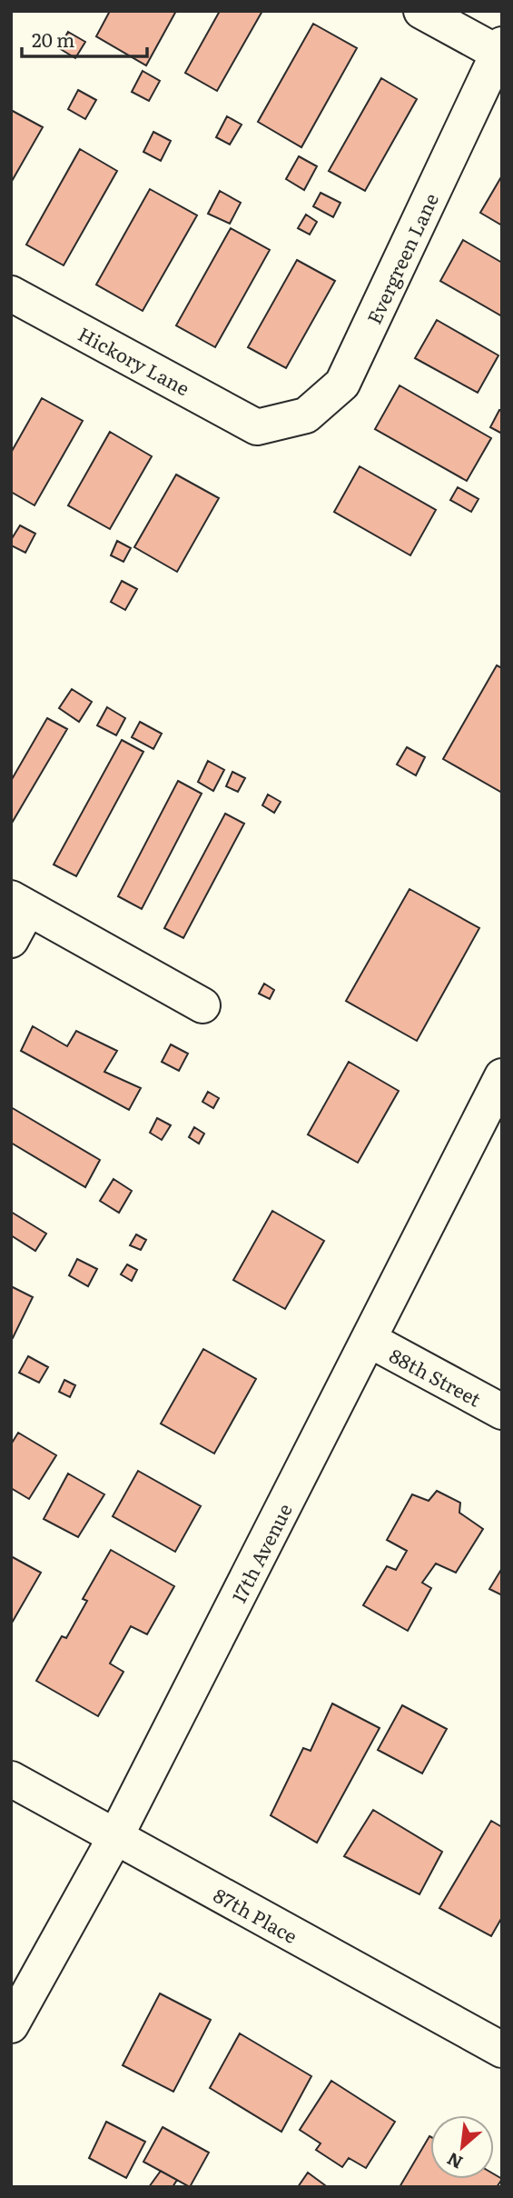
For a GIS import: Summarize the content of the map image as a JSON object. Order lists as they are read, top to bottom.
{
  "streets": {
    "street": [
      "Evergreen Lane",
      "Hickory Lane",
      "88th Street",
      "17th Avenue",
      "87th Place"
    ]
  },
  "crossings": [
    ["Evergreen Lane", "Hickory Lane"],
    ["88th Street", "17th Avenue"],
    ["17th Avenue", "87th Place"]
  ],
  "scale_bar": "20 m",
  "north": "bottom left"
}
